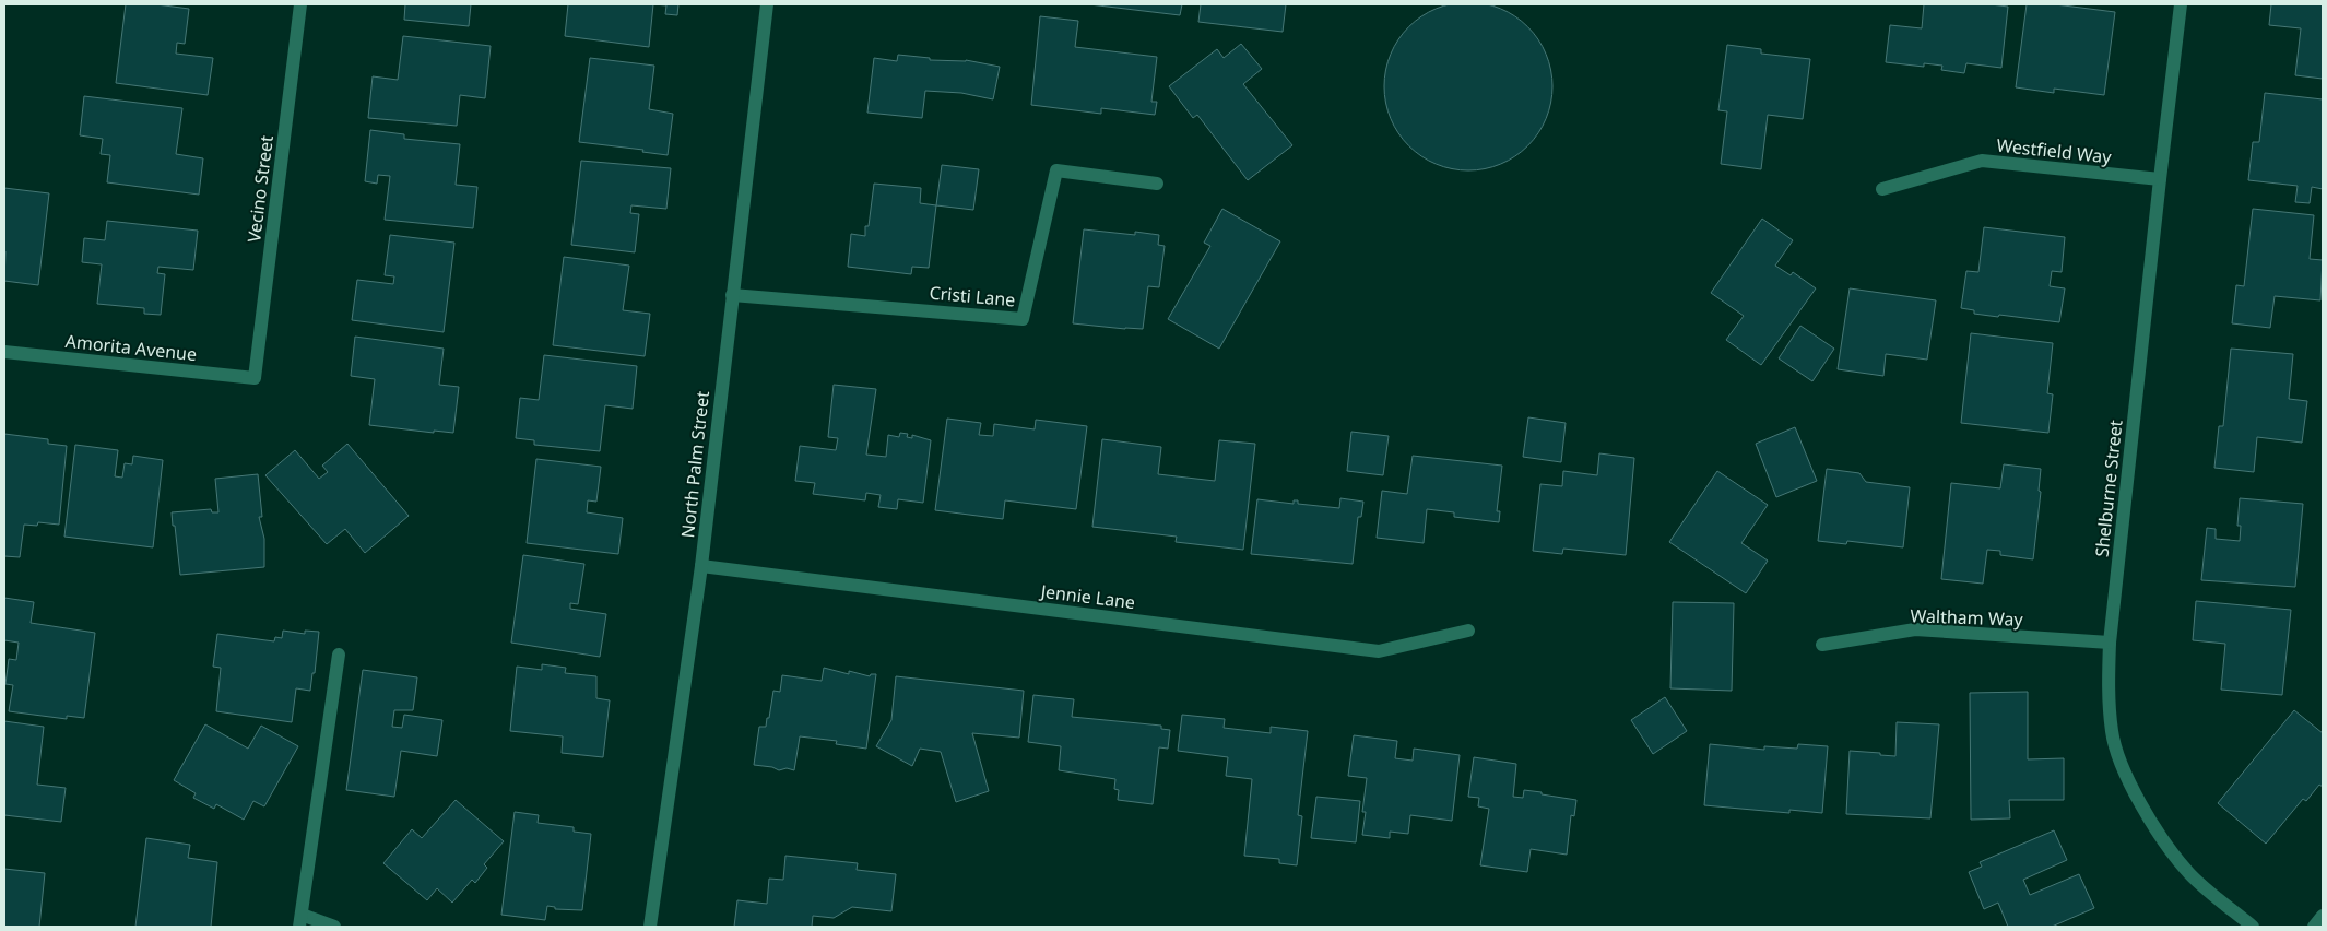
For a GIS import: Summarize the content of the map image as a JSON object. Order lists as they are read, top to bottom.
{
  "streets": {
    "street": [
      "Westfield Way",
      "Vecino Street",
      "Cristi Lane",
      "Amorita Avenue",
      "North Palm Street",
      "Shelburne Street",
      "Jennie Lane",
      "Waltham Way"
    ]
  },
  "crossings": [
    ["Westfield Way", "Shelburne Street"],
    ["Vecino Street", "Amorita Avenue"],
    ["Cristi Lane", "North Palm Street"],
    ["North Palm Street", "Jennie Lane"],
    ["Shelburne Street", "Waltham Way"]
  ]
}
